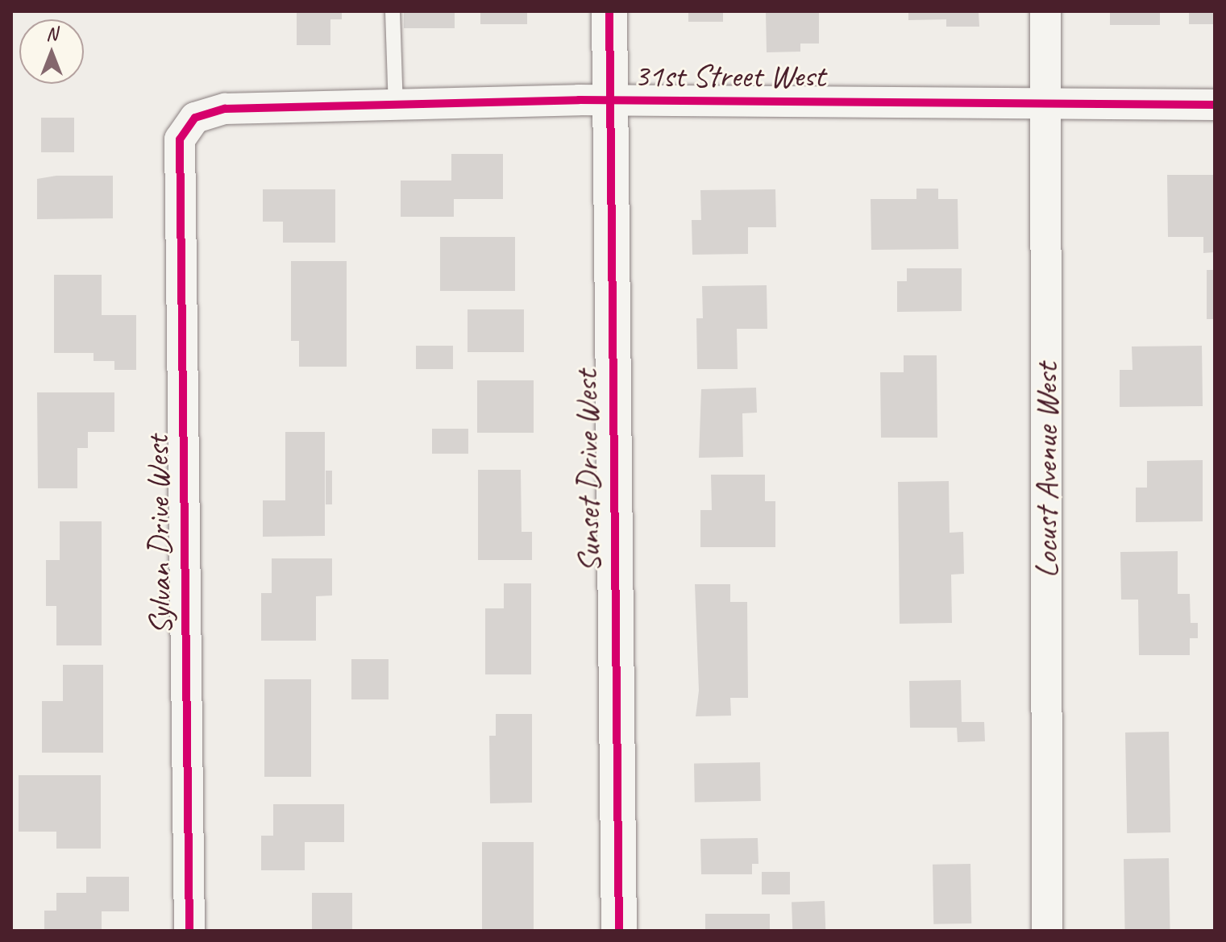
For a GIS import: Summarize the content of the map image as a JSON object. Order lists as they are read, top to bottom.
{
  "streets": {
    "street": [
      "31st Street West",
      "Locust Avenue West",
      "Sunset Drive West",
      "Sylvan Drive West"
    ]
  },
  "crossings": [
    ["31st Street West", "Locust Avenue West"],
    ["31st Street West", "Sunset Drive West"],
    ["31st Street West", "Sylvan Drive West"]
  ],
  "north": "top"
}
